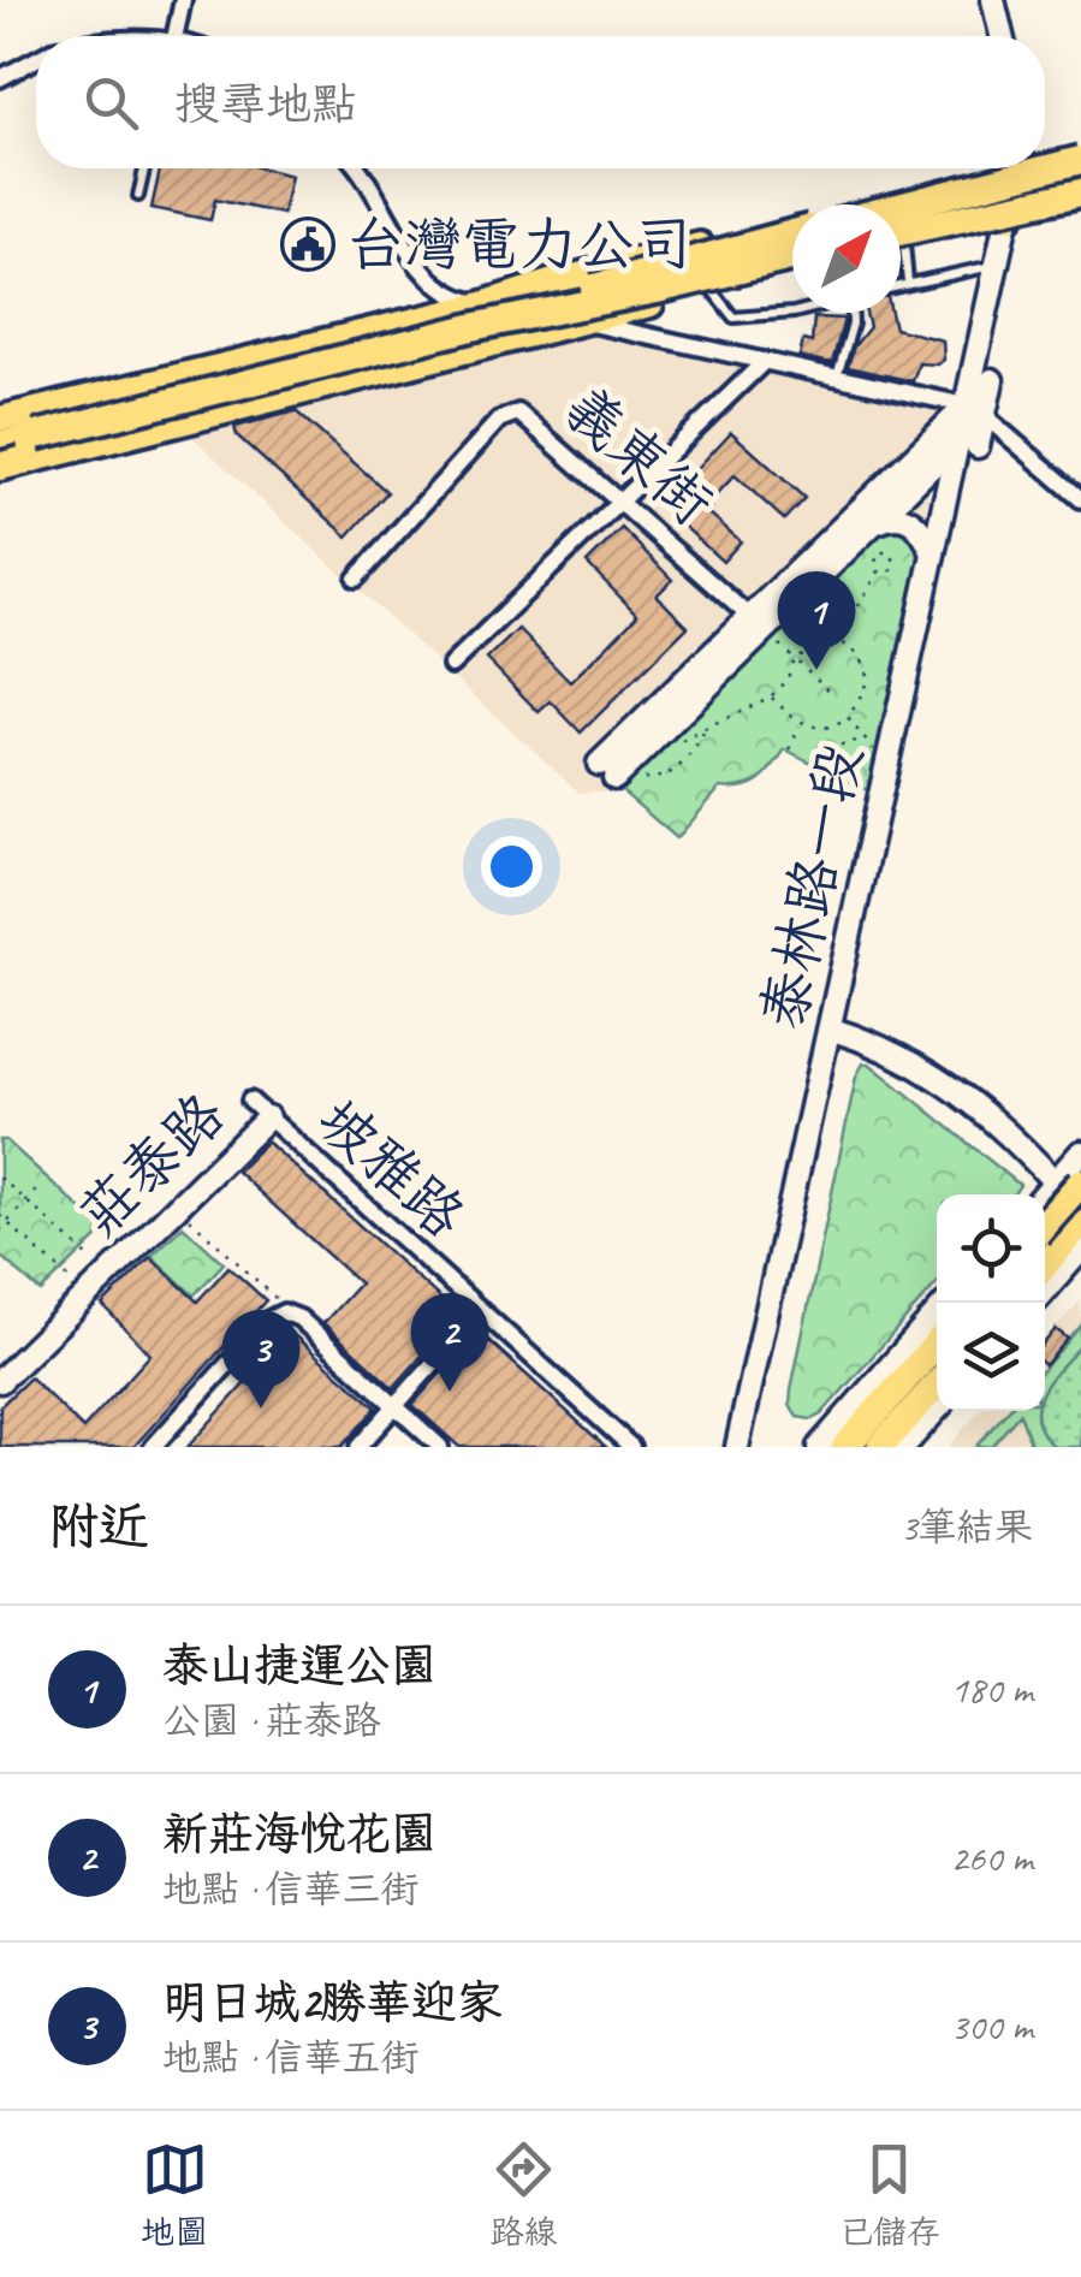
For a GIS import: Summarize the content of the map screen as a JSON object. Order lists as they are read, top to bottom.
{
  "streets": {
    "street": [
      "義東街",
      "泰林路一段",
      "莊泰路",
      "坡雅路"
    ]
  },
  "crossings": [
    ["莊泰路", "坡雅路"]
  ],
  "places": {
    "public building": ["台灣電力公司"]
  },
  "north": "top right",
  "page": {
    "search": "搜尋地點",
    "pins": ["1", "2", "3"],
    "heading": ["附近", "3筆結果"],
    "list": [
      {
        "mark": "1",
        "name": "泰山捷運公園",
        "note": "公園 · 莊泰路",
        "value": "180 m"
      },
      {
        "mark": "2",
        "name": "新莊海悅花園",
        "note": "地點 · 信華三街",
        "value": "260 m"
      },
      {
        "mark": "3",
        "name": "明日城2勝華迎家",
        "note": "地點 · 信華五街",
        "value": "300 m"
      }
    ],
    "nav": ["地圖", "路線", "已儲存"]
  }
}
